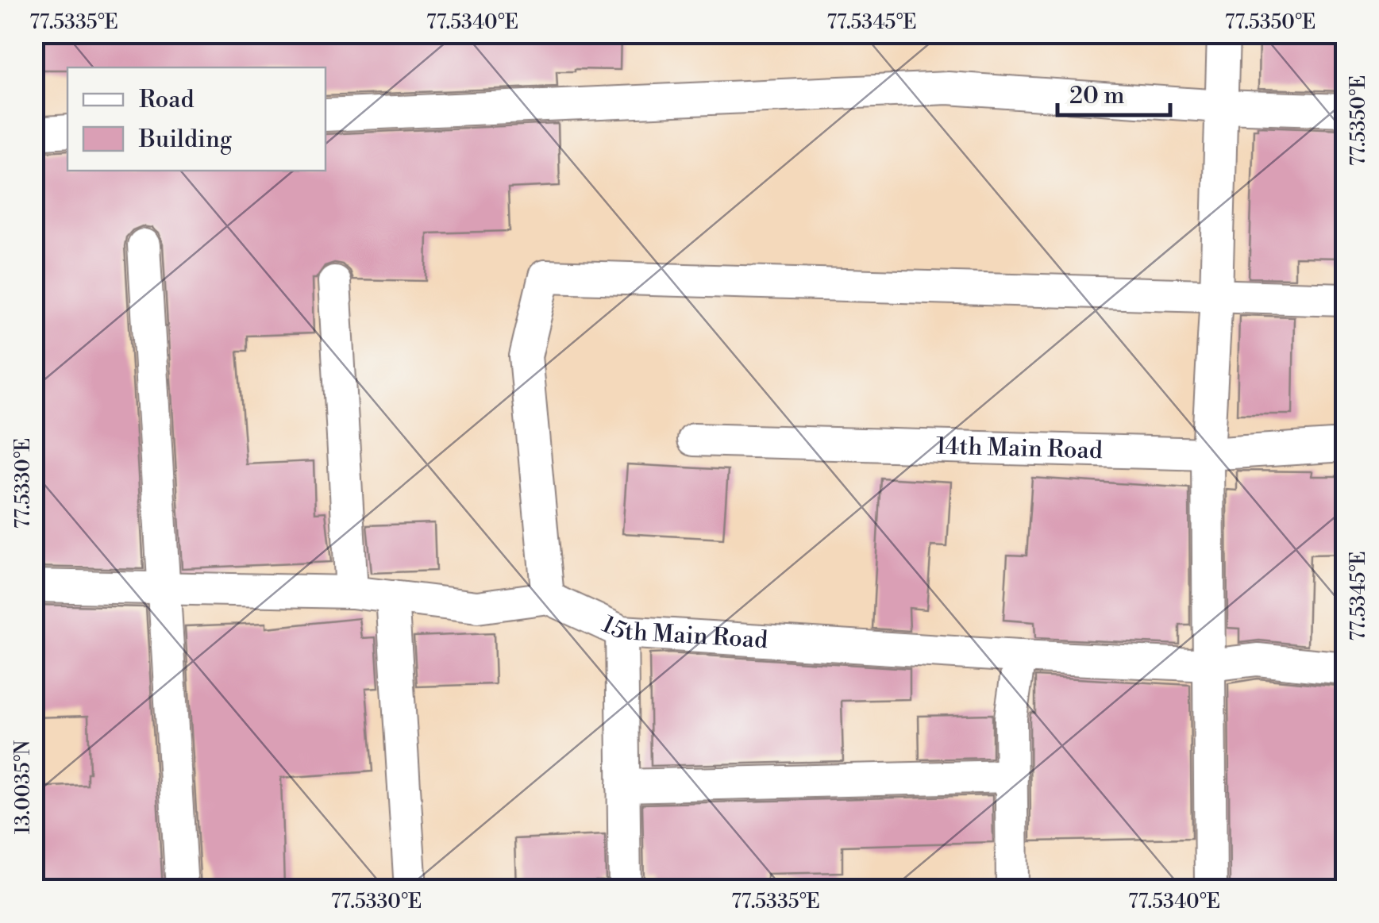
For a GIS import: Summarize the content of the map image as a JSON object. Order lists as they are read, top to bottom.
{
  "streets": {
    "street": ["14th Main Road", "15th Main Road"]
  },
  "legend": ["Road", "Building"],
  "scale_bar": "20 m",
  "coordinates": [
    "77.5335°E",
    "77.5340°E",
    "77.5345°E",
    "77.5350°E",
    "77.5330°E",
    "13.0035°N"
  ]
}
